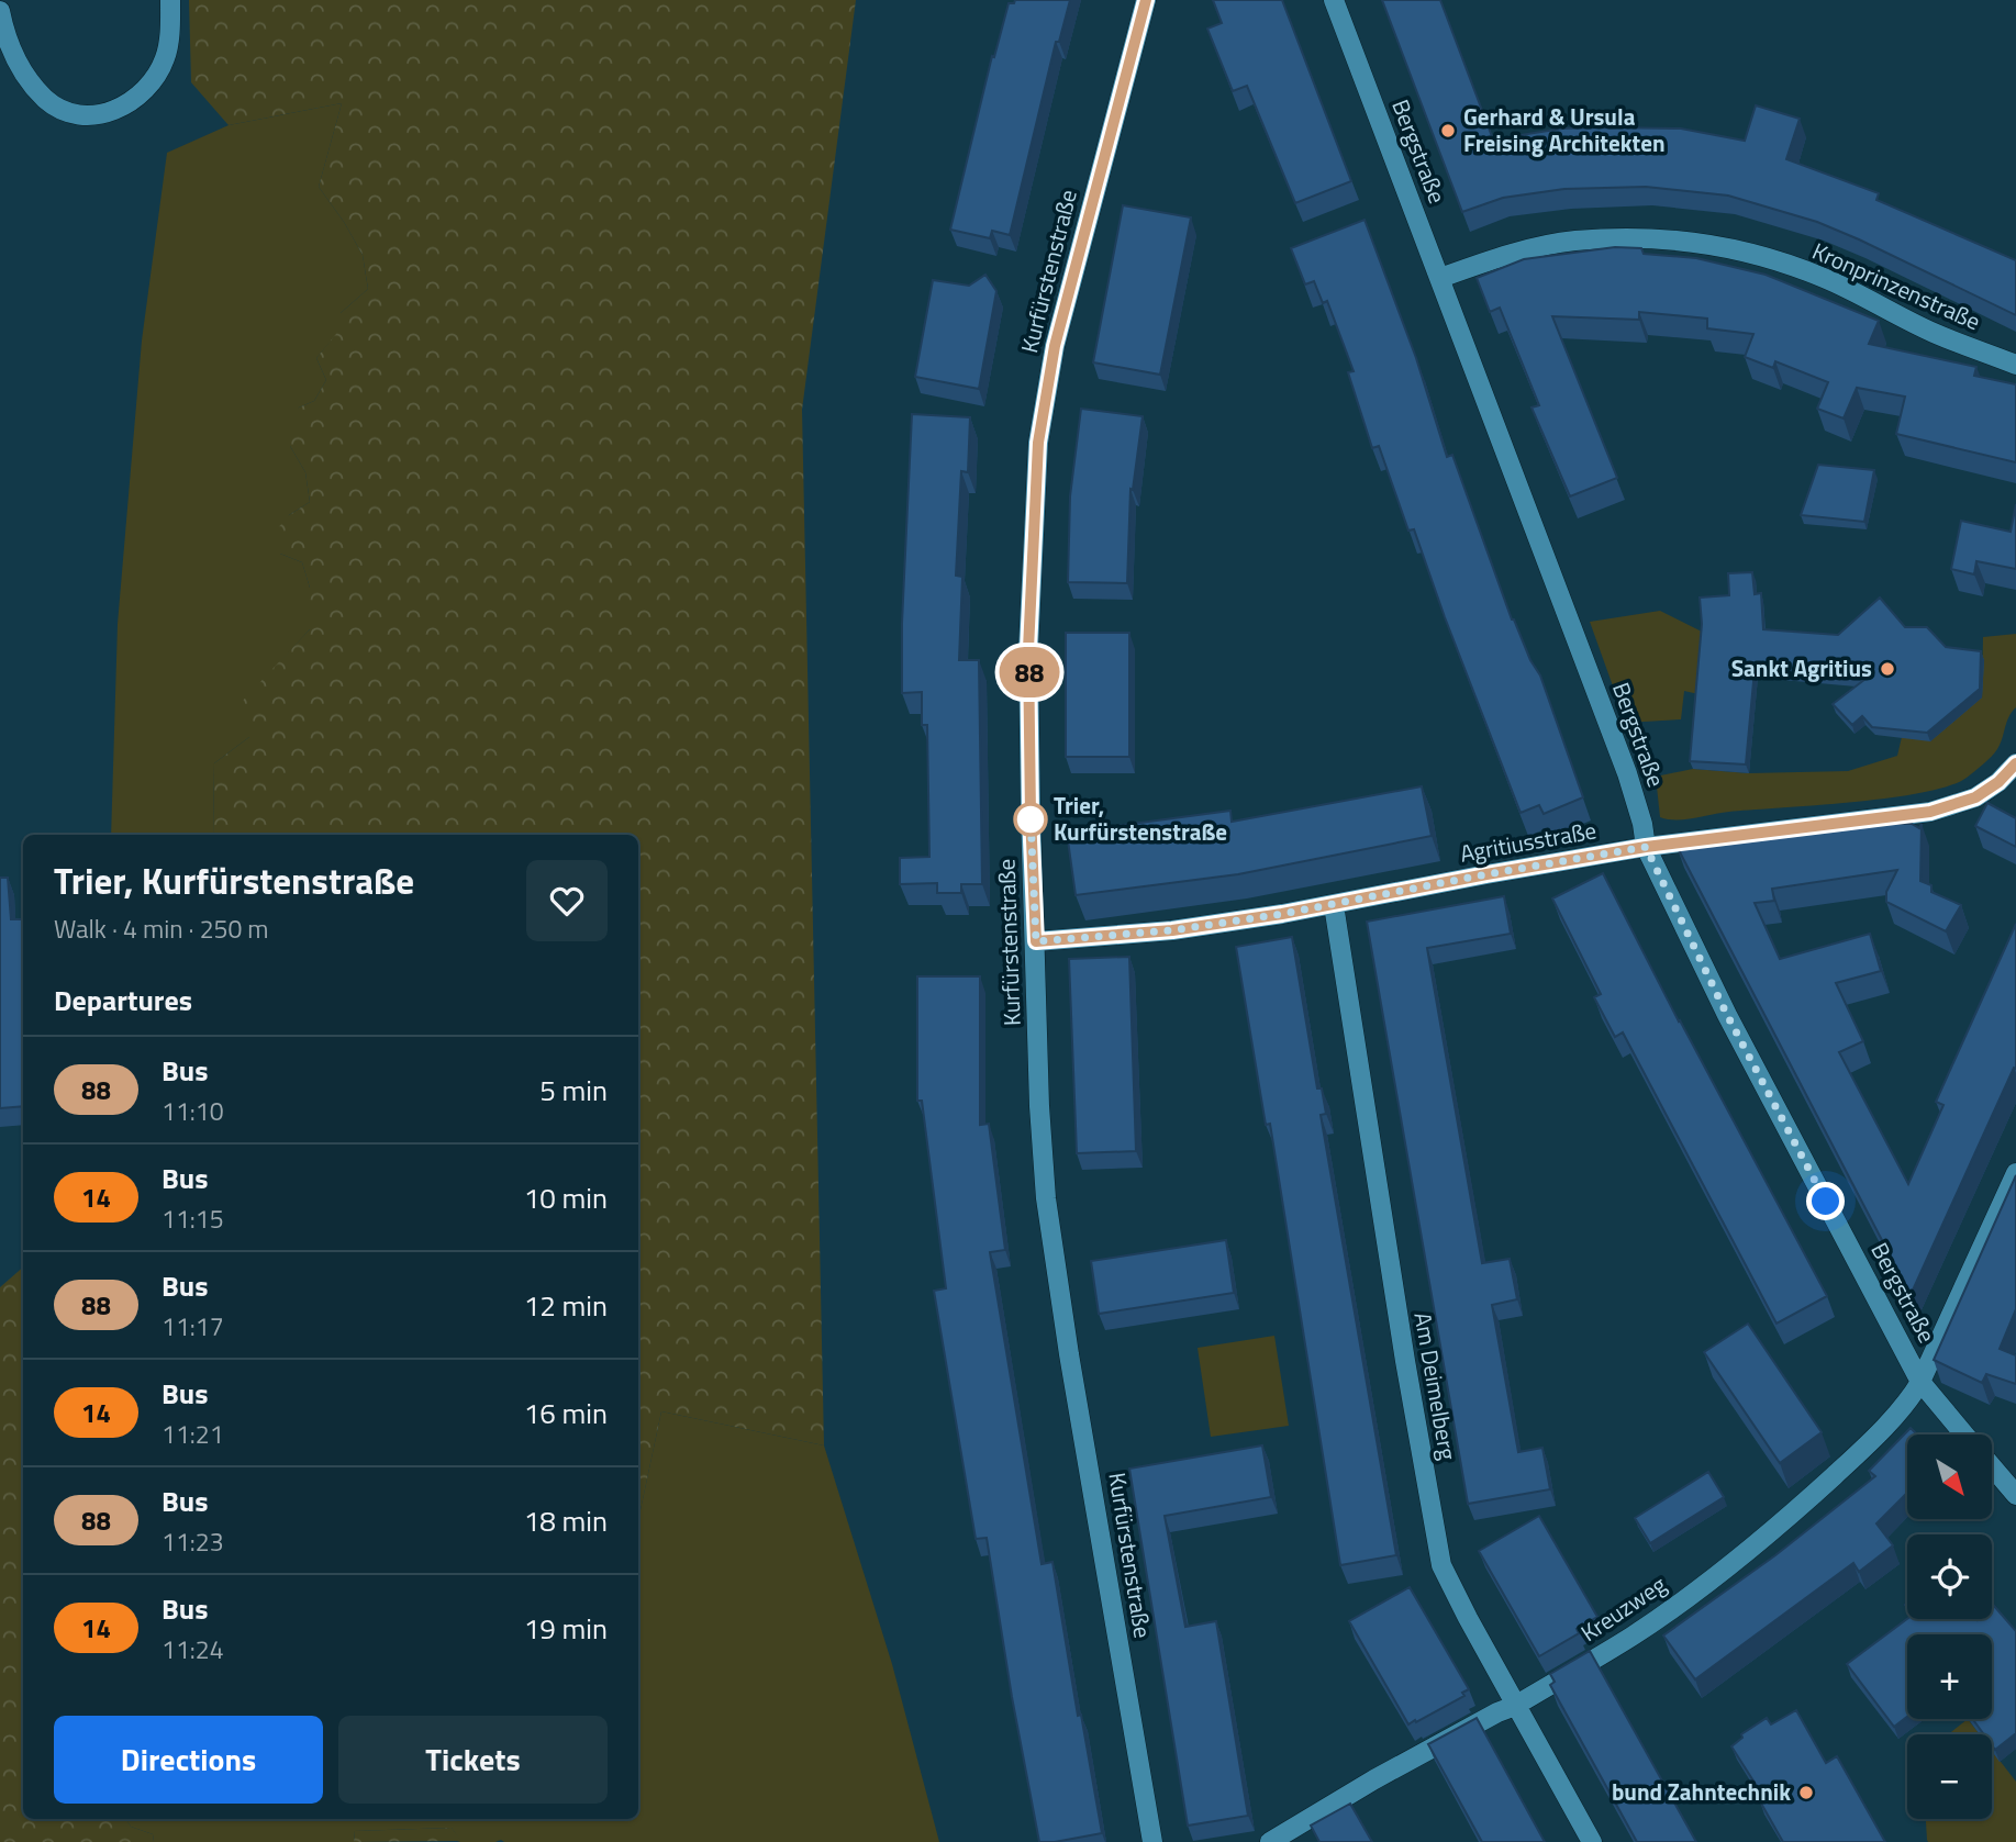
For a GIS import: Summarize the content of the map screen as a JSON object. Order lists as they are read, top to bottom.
{
  "streets": {
    "street": [
      "Bergstraße",
      "Kurfürstenstraße",
      "Kronprinzenstraße",
      "Agritiusstraße",
      "Am Deimelberg",
      "Kreuzweg"
    ]
  },
  "crossings": [
    ["Bergstraße", "Kronprinzenstraße"],
    ["Bergstraße", "Agritiusstraße"],
    ["Bergstraße", "Kreuzweg"],
    ["Kurfürstenstraße", "Agritiusstraße"],
    ["Agritiusstraße", "Am Deimelberg"],
    ["Am Deimelberg", "Kreuzweg"]
  ],
  "places": [
    "Gerhard & Ursula Freising Architekten",
    "Sankt Agritius",
    "Trier, Kurfürstenstraße",
    "bund Zahntechnik"
  ],
  "lines": ["bus line 88"],
  "north": "bottom right",
  "page": {
    "on_map": "88",
    "heading": [
      ["Trier, Kurfürstenstraße", "Walk · 4 min · 250 m"],
      "Departures"
    ],
    "list": [
      {
        "mark": "88",
        "name": "Bus",
        "note": "11:10",
        "value": "5 min"
      },
      {
        "mark": "14",
        "name": "Bus",
        "note": "11:15",
        "value": "10 min"
      },
      {
        "mark": "88",
        "name": "Bus",
        "note": "11:17",
        "value": "12 min"
      },
      {
        "mark": "14",
        "name": "Bus",
        "note": "11:21",
        "value": "16 min"
      },
      {
        "mark": "88",
        "name": "Bus",
        "note": "11:23",
        "value": "18 min"
      },
      {
        "mark": "14",
        "name": "Bus",
        "note": "11:24",
        "value": "19 min"
      }
    ],
    "map_buttons": ["+", "−"],
    "buttons": ["Directions", "Tickets"]
  }
}
